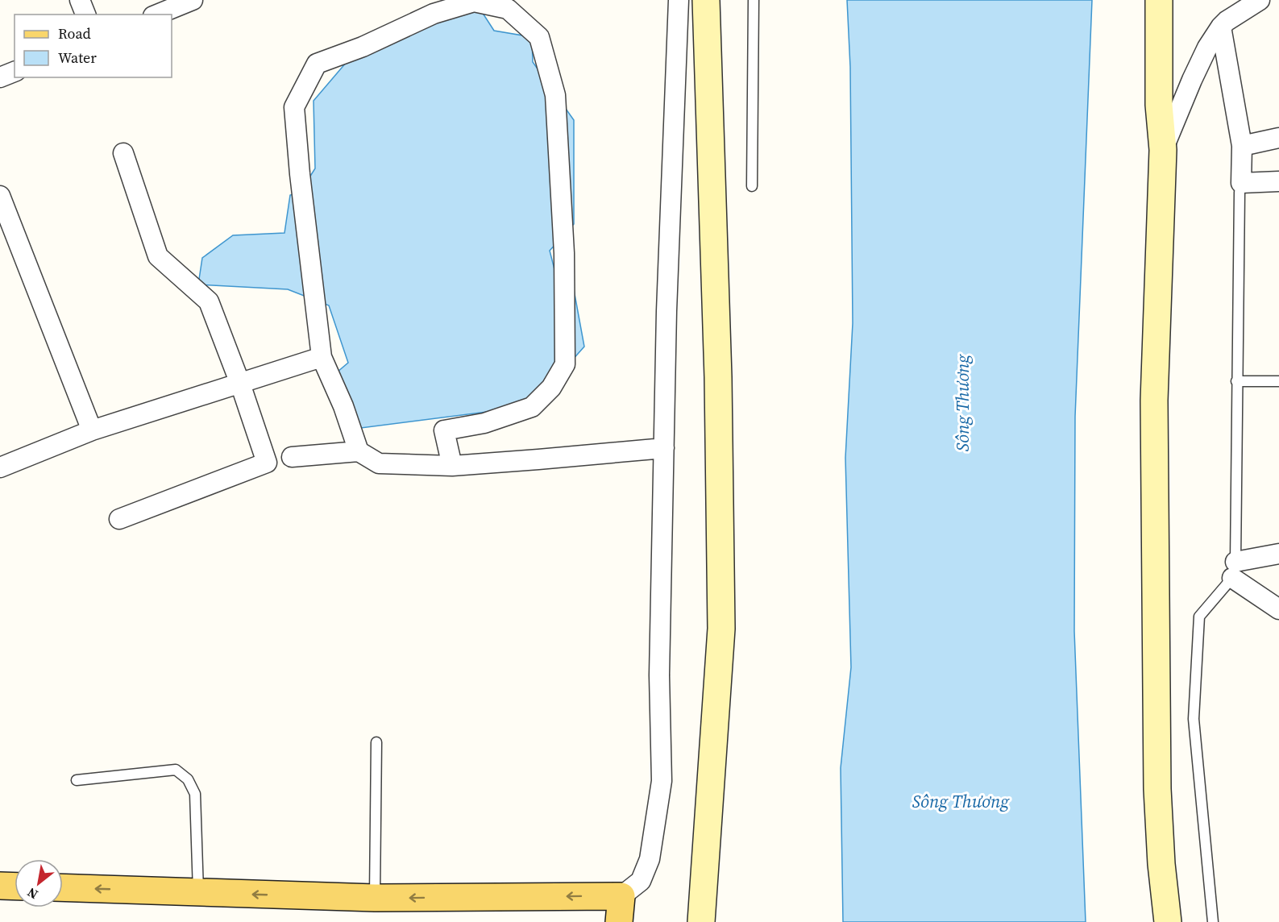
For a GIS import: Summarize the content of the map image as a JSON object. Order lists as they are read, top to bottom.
{
  "water": ["Sông Thương"],
  "legend": ["Road", "Water"],
  "north": "bottom left"
}
